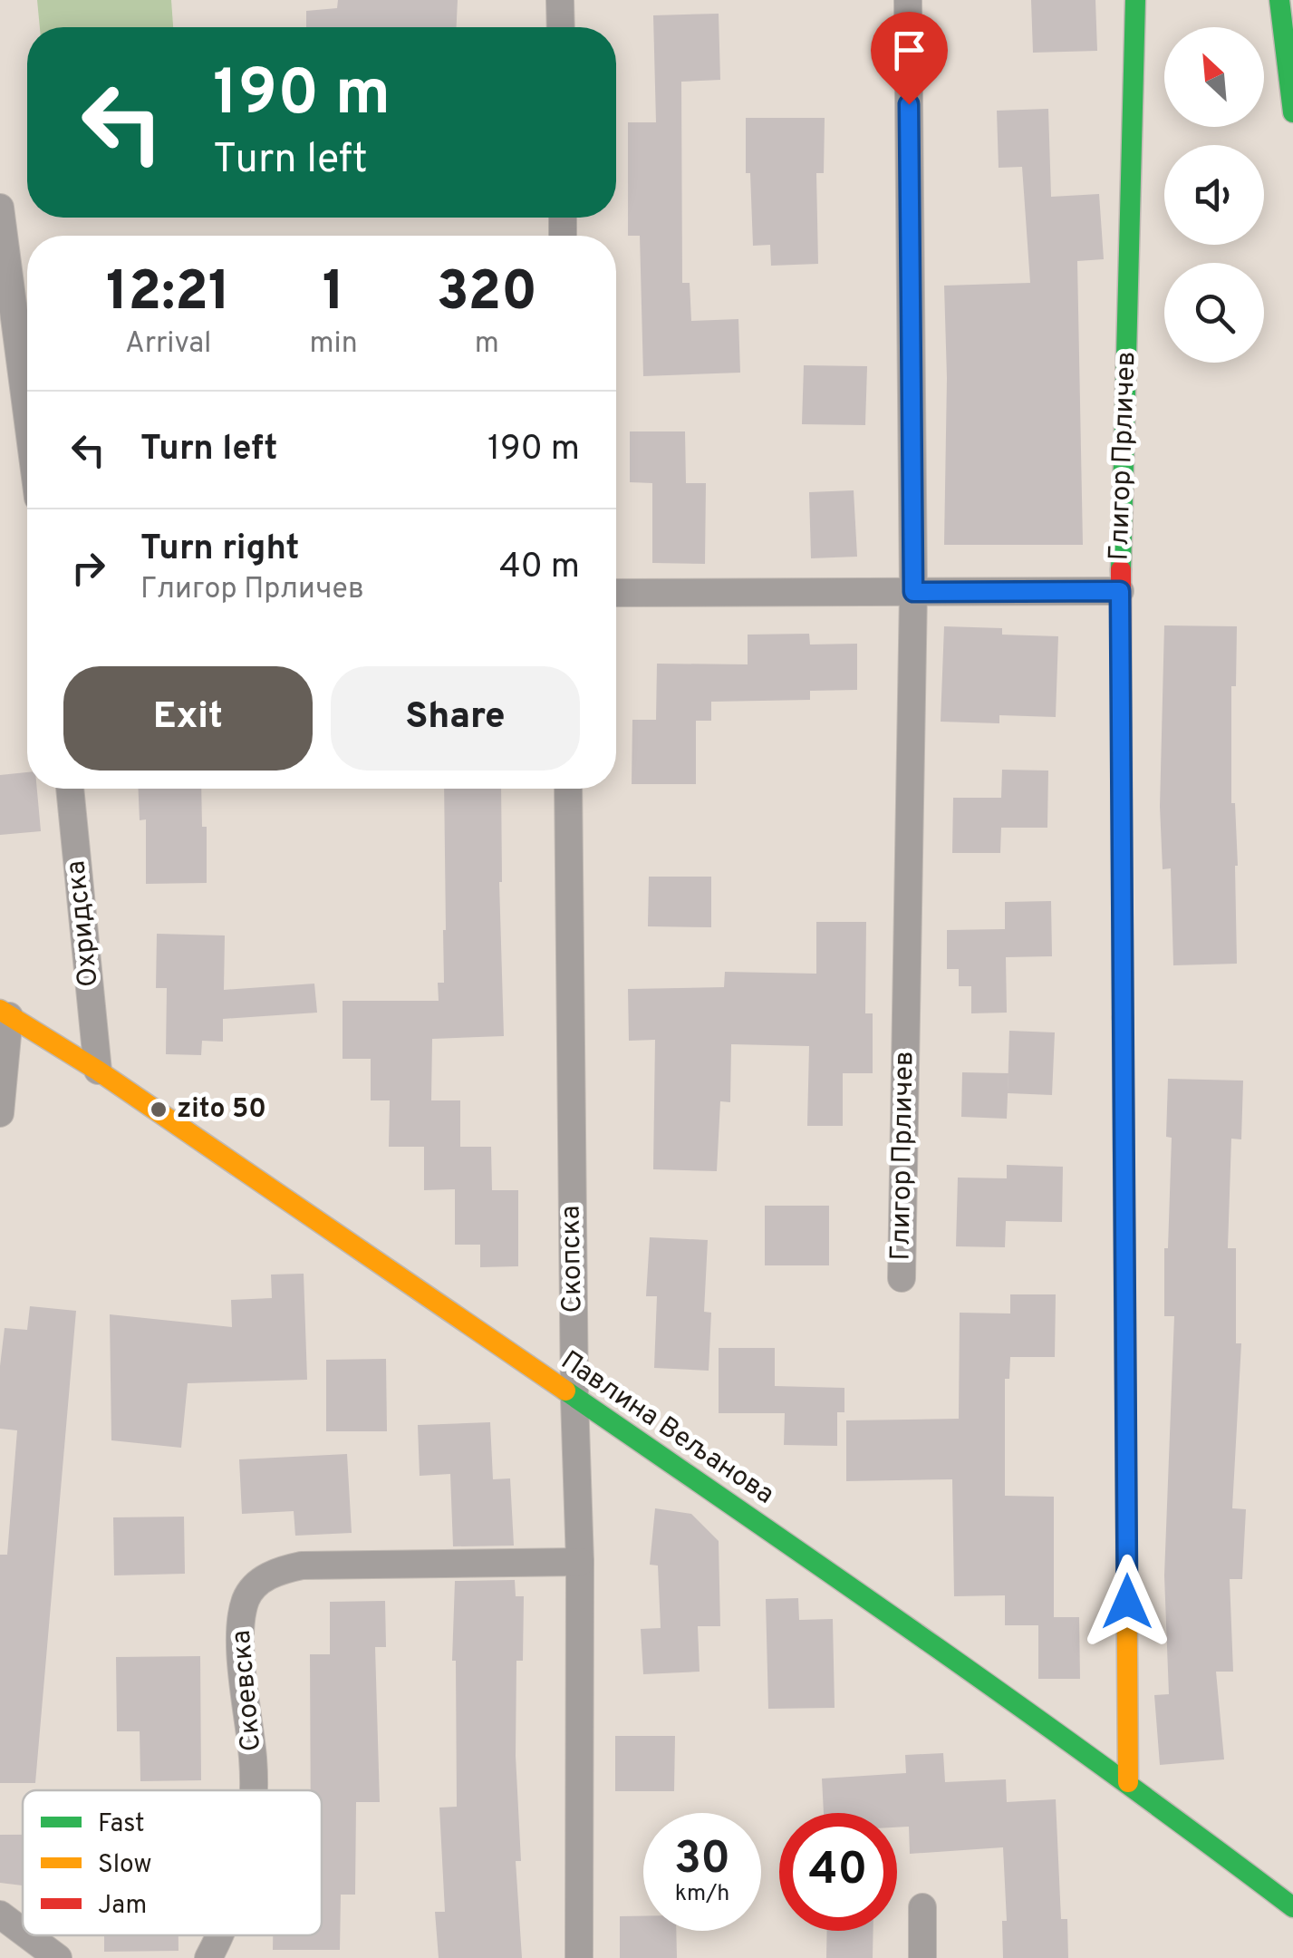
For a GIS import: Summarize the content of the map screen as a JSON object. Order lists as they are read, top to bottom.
{
  "streets": {
    "street": [
      "Глигор Прличев",
      "Охридска",
      "Скопска",
      "Павлина Вељанова",
      "Скоевска"
    ]
  },
  "crossings": [
    ["Глигор Прличев", "Павлина Вељанова"],
    ["Охридска", "Павлина Вељанова"],
    ["Скопска", "Павлина Вељанова"],
    ["Скопска", "Скоевска"]
  ],
  "places": ["zito 50"],
  "legend": ["Fast", "Slow", "Jam"],
  "north": "top left",
  "page": {
    "turn": ["190 m", "Turn left"],
    "eta": [
      "12:21",
      "Arrival",
      "1",
      "min",
      "320",
      "m"
    ],
    "list": [
      {
        "name": "Turn left",
        "value": "190 m"
      },
      {
        "name": "Turn right",
        "note": "Глигор Прличев",
        "value": "40 m"
      }
    ],
    "buttons": ["Exit", "Share"],
    "speed": "30 km/h",
    "limit": "40"
  }
}
